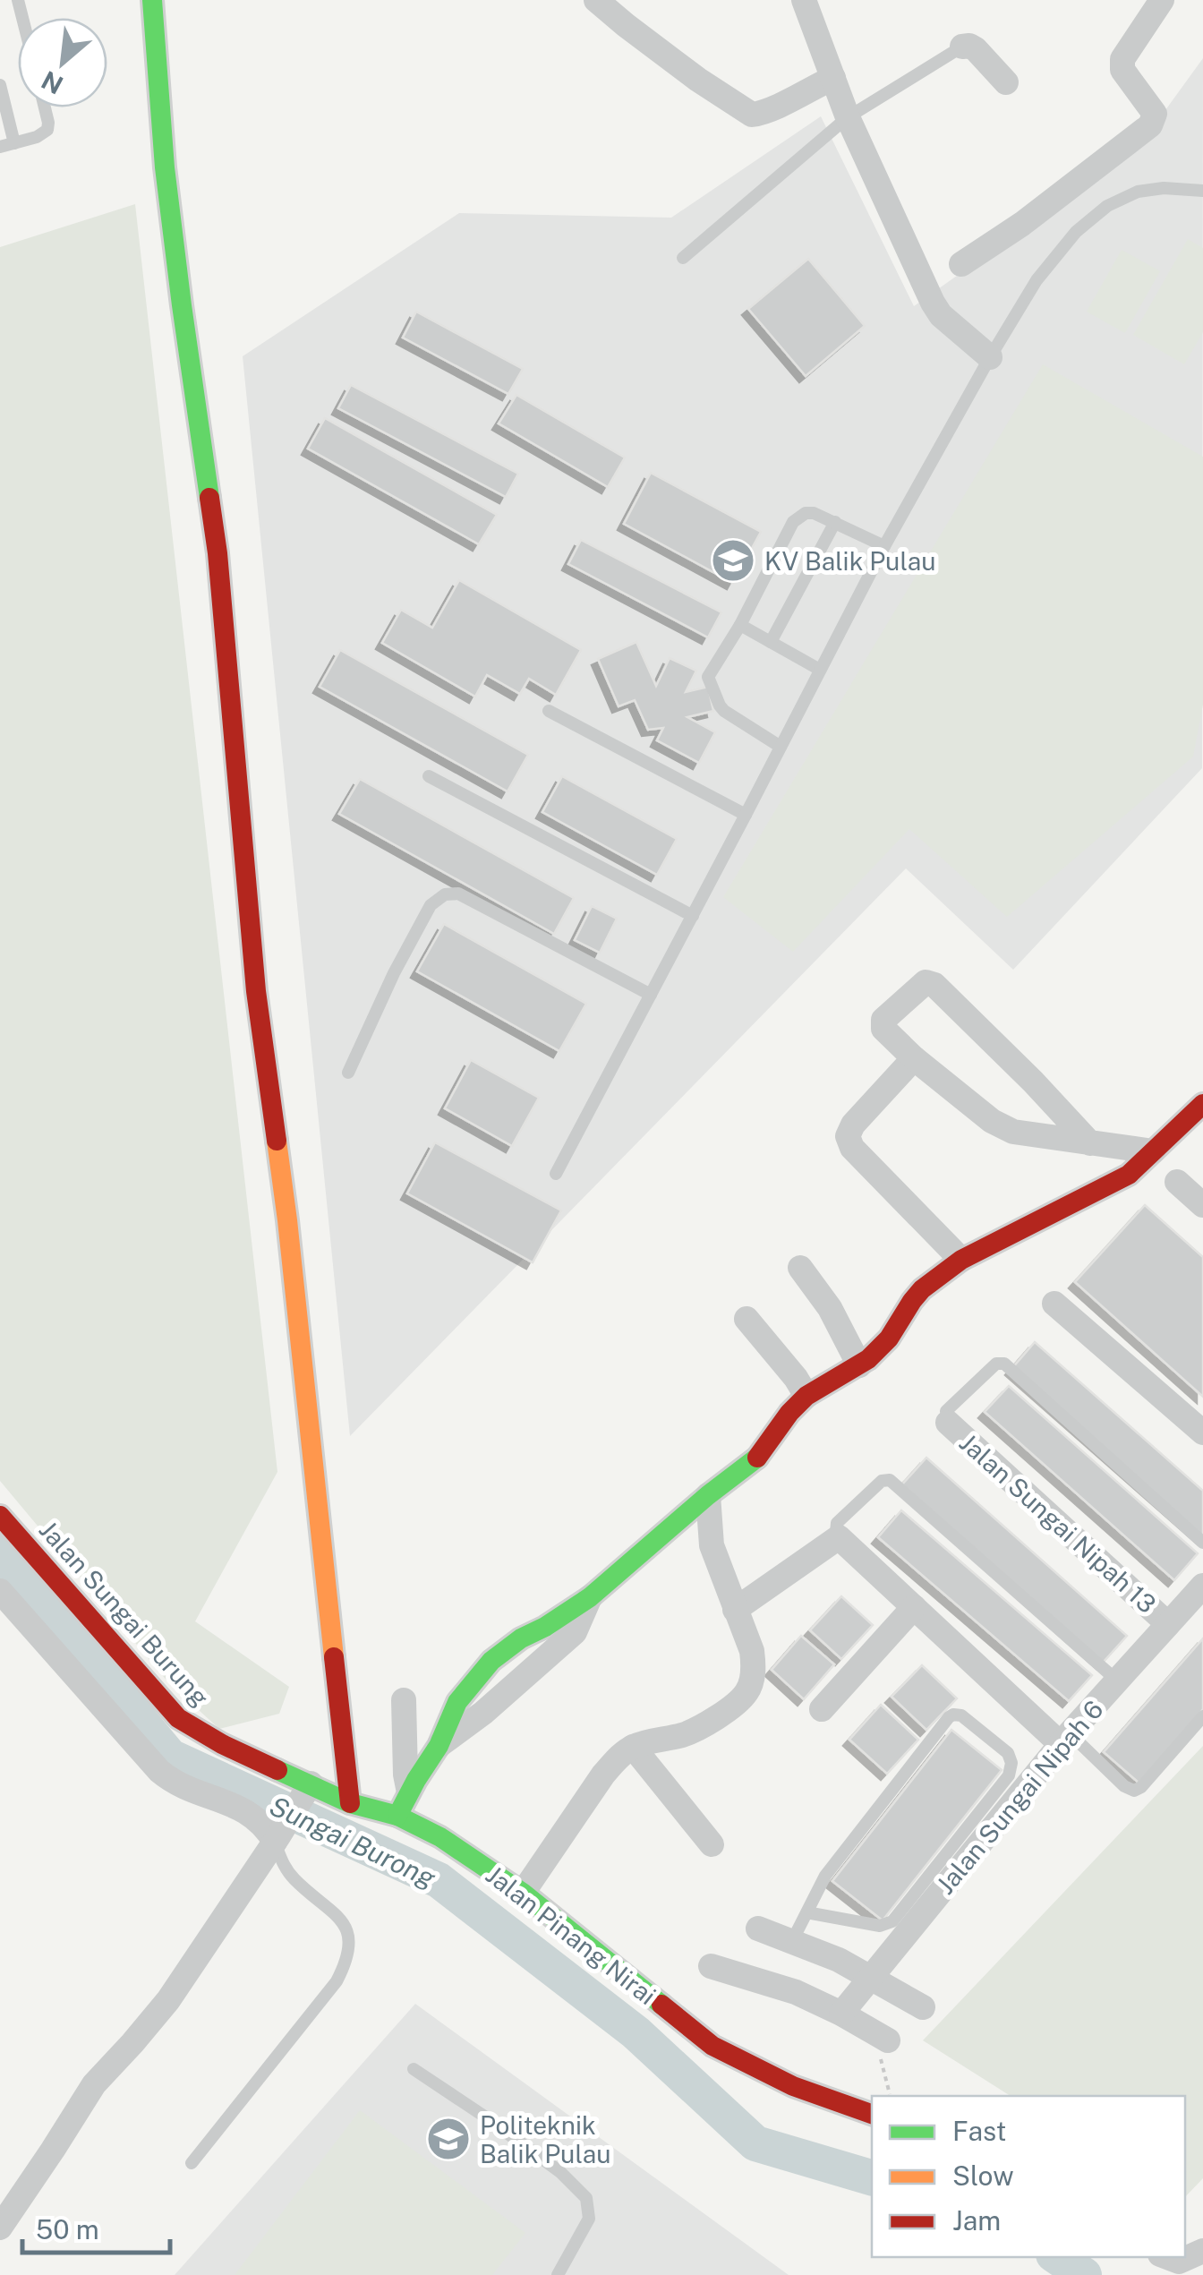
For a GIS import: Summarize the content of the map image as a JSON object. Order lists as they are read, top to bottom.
{
  "streets": {
    "street": [
      "Jalan Sungai Nipah 13",
      "Jalan Sungai Burung",
      "Jalan Sungai Nipah 6",
      "Jalan Pinang Nirai"
    ]
  },
  "crossings": [
    ["Jalan Sungai Nipah 13", "Jalan Sungai Nipah 6"],
    ["Jalan Sungai Burung", "Jalan Pinang Nirai"]
  ],
  "water": ["Sungai Burong"],
  "places": {
    "school or university": ["KV Balik Pulau", "Politeknik Balik Pulau"]
  },
  "legend": ["Fast", "Slow", "Jam"],
  "scale_bar": "50 m",
  "north": "bottom left"
}
